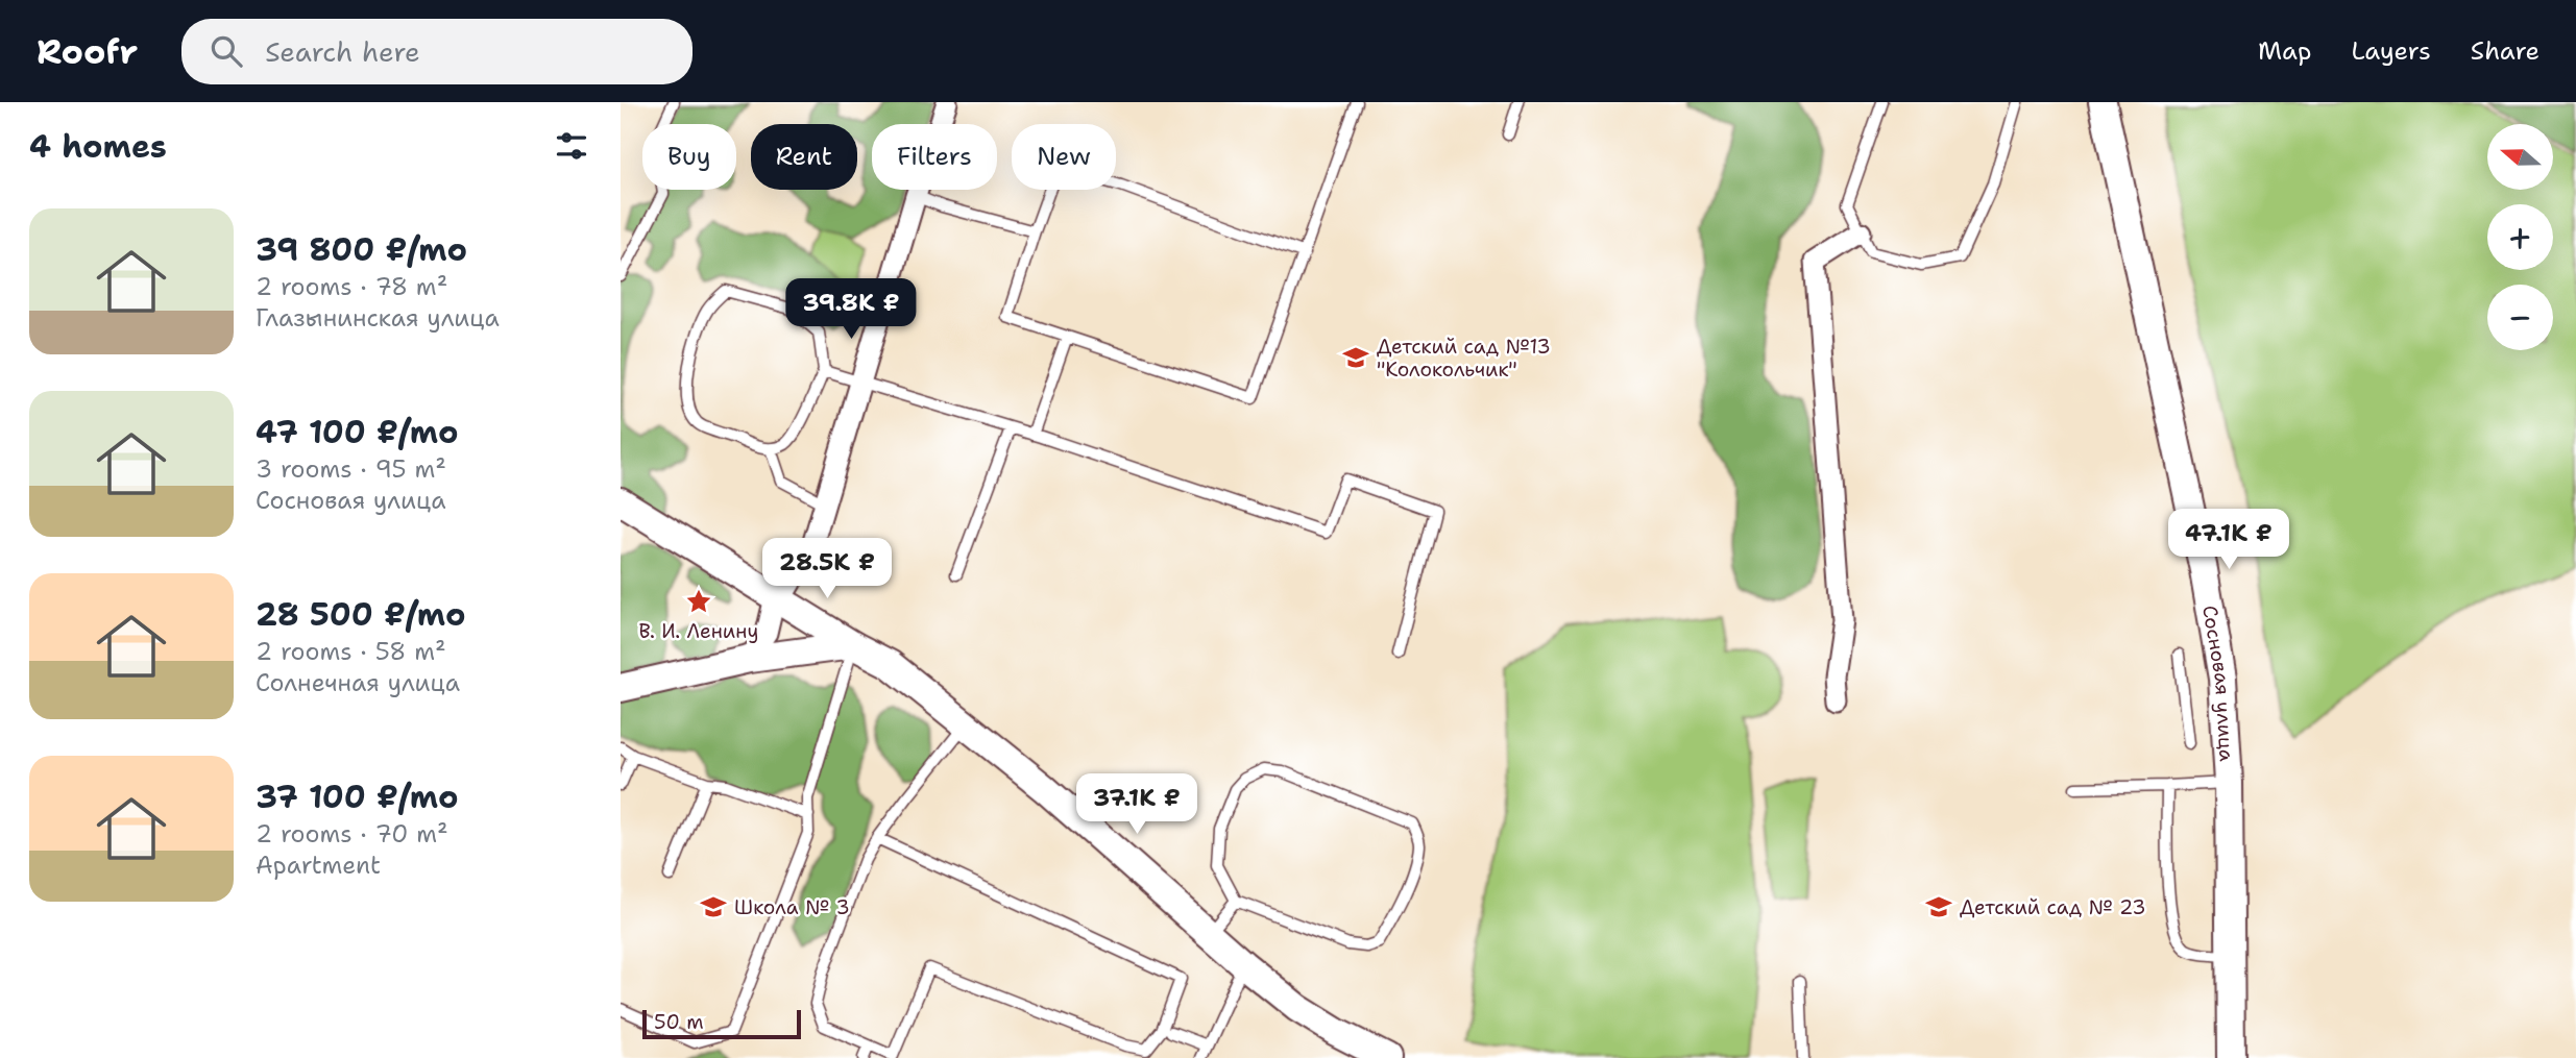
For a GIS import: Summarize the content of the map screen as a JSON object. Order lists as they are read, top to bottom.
{
  "streets": {
    "street": ["Сосновая улица"]
  },
  "places": {
    "school or university": ["Детский сад №13 \"Колокольчик\"", "Школа № 3", "Детский сад № 23"],
    "place": ["В. И. Ленину"]
  },
  "scale_bar": "50 m",
  "north": "left",
  "page": {
    "header": "Roofr",
    "search": "Search here",
    "nav": ["Map", "Layers", "Share"],
    "heading": "4 homes",
    "map_buttons": ["+", "−"],
    "chip": [
      "Buy",
      "Rent",
      "Filters",
      "New"
    ],
    "list": [
      {
        "name": "39 800 ₽/mo",
        "note": "2 rooms · 78 m² · Глазынинская улица"
      },
      {
        "name": "47 100 ₽/mo",
        "note": "3 rooms · 95 m² · Сосновая улица"
      },
      {
        "name": "28 500 ₽/mo",
        "note": "2 rooms · 58 m² · Солнечная улица"
      },
      {
        "name": "37 100 ₽/mo",
        "note": "2 rooms · 70 m² · Apartment"
      }
    ],
    "price": [
      "39.8K ₽",
      "47.1K ₽",
      "28.5K ₽",
      "37.1K ₽"
    ],
    "scale": "50 m"
  }
}
